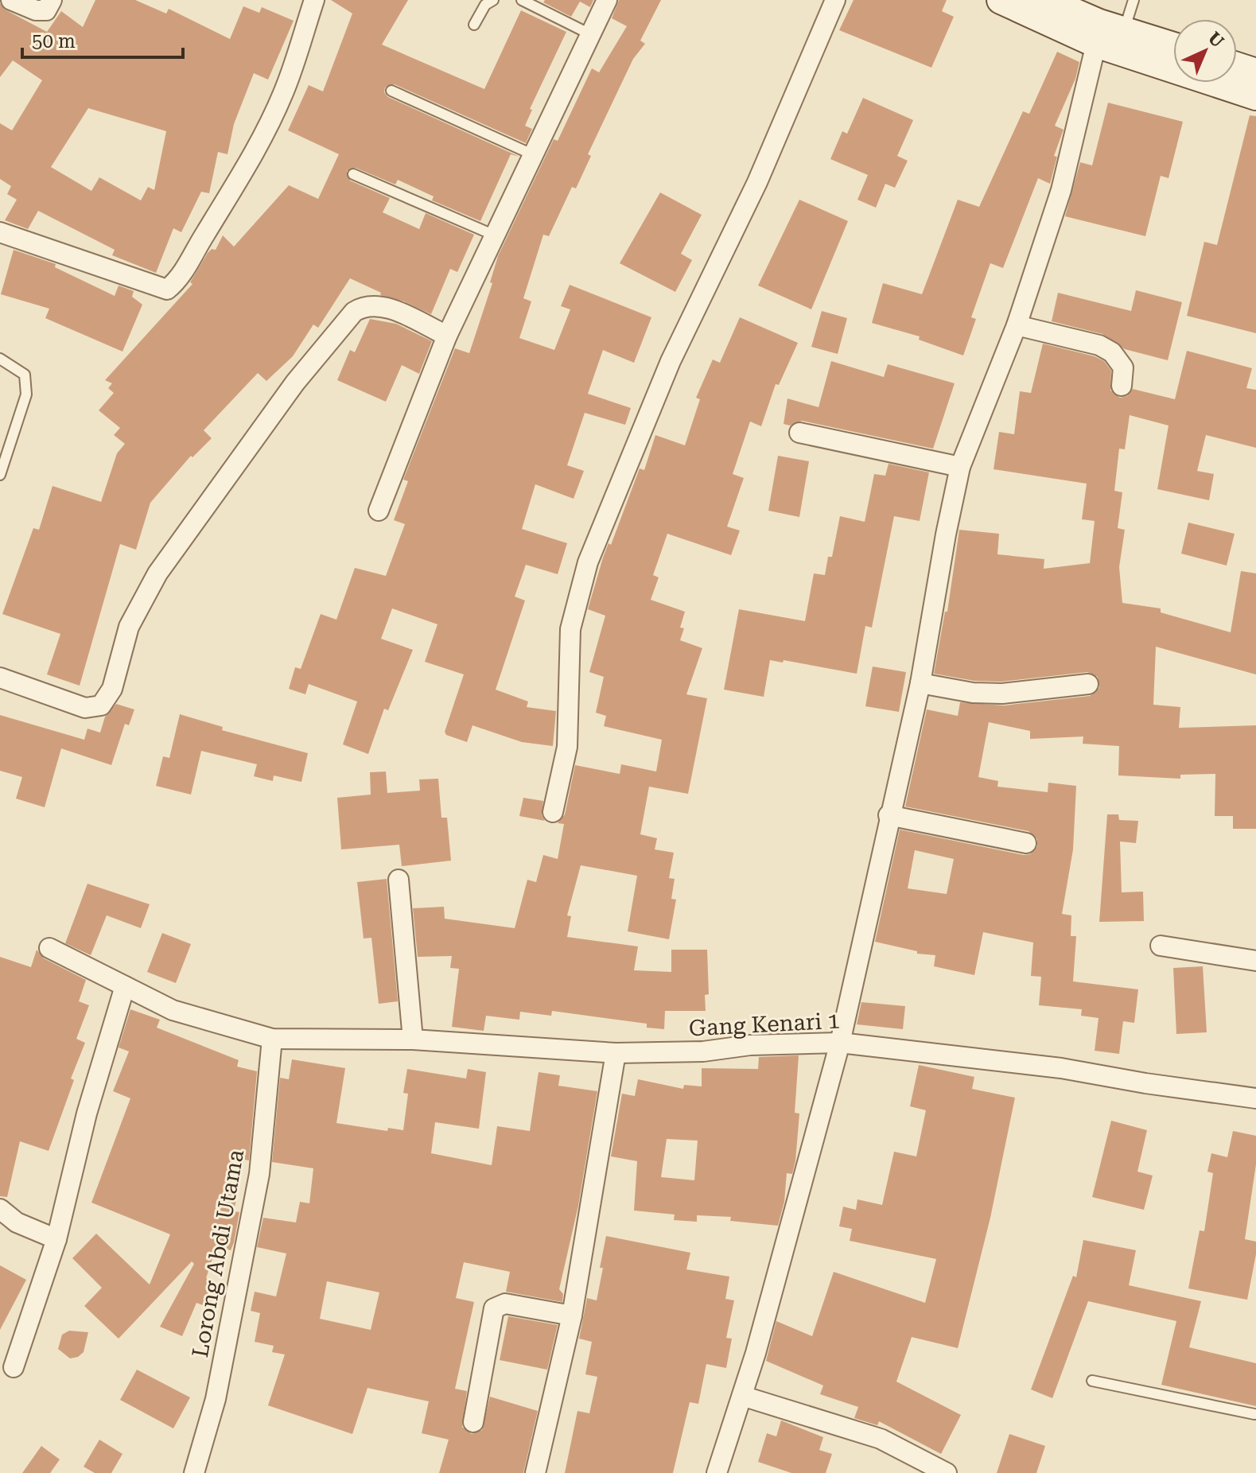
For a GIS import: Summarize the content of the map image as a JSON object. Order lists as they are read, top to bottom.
{
  "streets": {
    "street": ["Gang Kenari 1", "Lorong Abdi Utama"]
  },
  "crossings": [
    ["Gang Kenari 1", "Lorong Abdi Utama"]
  ],
  "scale_bar": "50 m",
  "north": "top right"
}
